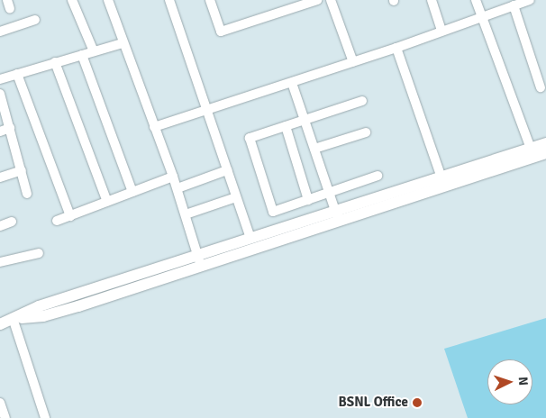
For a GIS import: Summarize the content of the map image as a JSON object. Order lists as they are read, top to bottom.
{
  "places": ["BSNL Office"],
  "north": "right"
}
